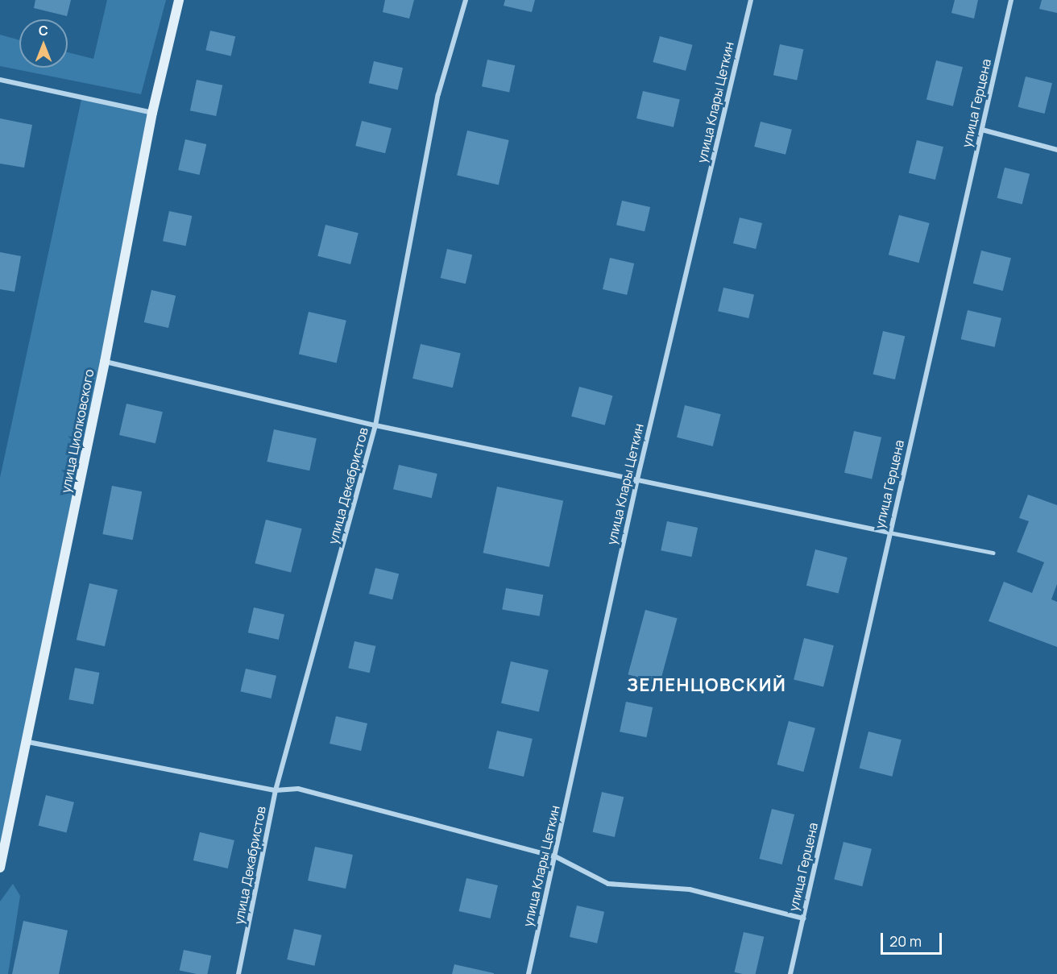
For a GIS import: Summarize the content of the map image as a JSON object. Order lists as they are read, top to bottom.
{
  "streets": {
    "main road": ["улица Циолковского"],
    "street": ["улица Клары Цеткин", "улица Герцена", "улица Декабристов"]
  },
  "districts": ["ЗЕЛЕНЦОВСКИЙ"],
  "scale_bar": "20 m",
  "north": "top"
}
